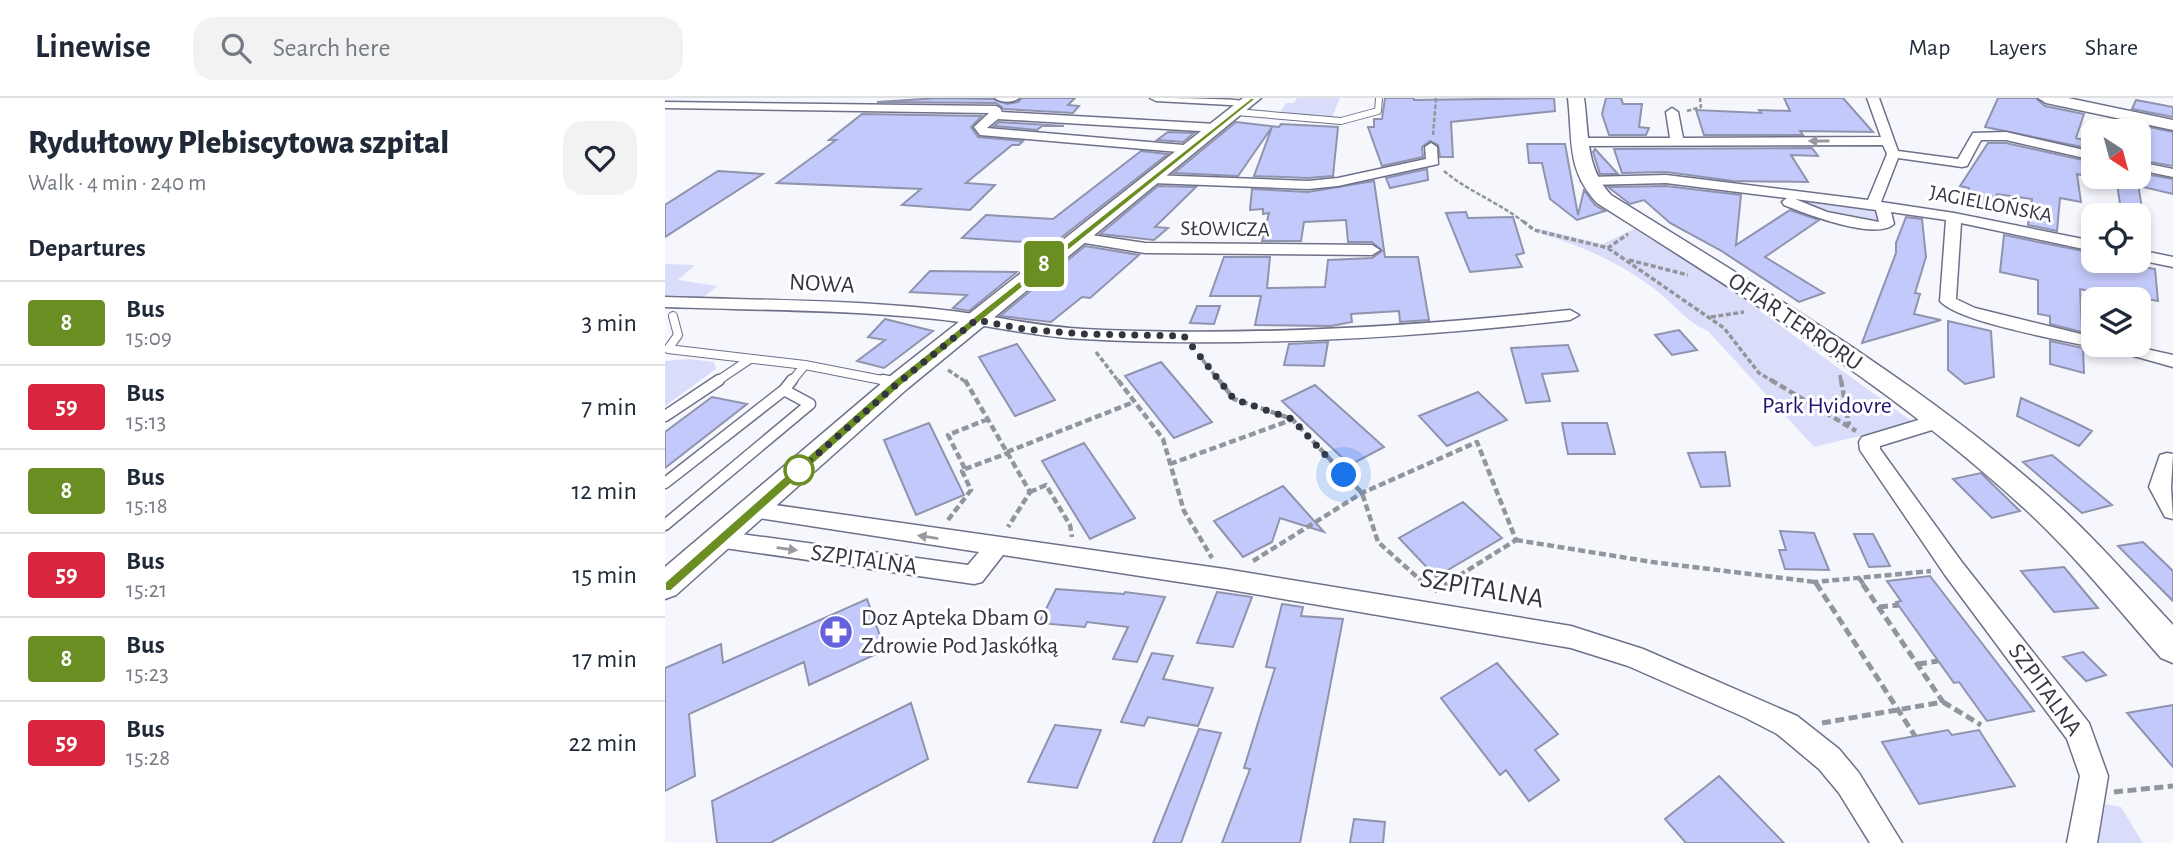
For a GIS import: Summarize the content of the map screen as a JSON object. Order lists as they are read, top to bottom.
{
  "streets": {
    "street": [
      "JAGIELLOŃSKA",
      "SŁOWICZA",
      "NOWA",
      "OFIAR TERRORU",
      "SZPITALNA"
    ]
  },
  "crossings": [
    ["JAGIELLOŃSKA", "OFIAR TERRORU"]
  ],
  "parks": ["Park Hvidovre"],
  "places": {
    "pharmacy": ["Doz Apteka Dbam O Zdrowie Pod Jaskółką"]
  },
  "lines": ["bus line 8"],
  "north": "bottom right",
  "page": {
    "header": "Linewise",
    "search": "Search here",
    "nav": ["Map", "Layers", "Share"],
    "heading": [
      ["Rydułtowy Plebiscytowa szpital", "Walk · 4 min · 240 m"],
      "Departures"
    ],
    "on_map": "8",
    "list": [
      {
        "mark": "8",
        "name": "Bus",
        "note": "15:09",
        "value": "3 min"
      },
      {
        "mark": "59",
        "name": "Bus",
        "note": "15:13",
        "value": "7 min"
      },
      {
        "mark": "8",
        "name": "Bus",
        "note": "15:18",
        "value": "12 min"
      },
      {
        "mark": "59",
        "name": "Bus",
        "note": "15:21",
        "value": "15 min"
      },
      {
        "mark": "8",
        "name": "Bus",
        "note": "15:23",
        "value": "17 min"
      },
      {
        "mark": "59",
        "name": "Bus",
        "note": "15:28",
        "value": "22 min"
      }
    ]
  }
}
